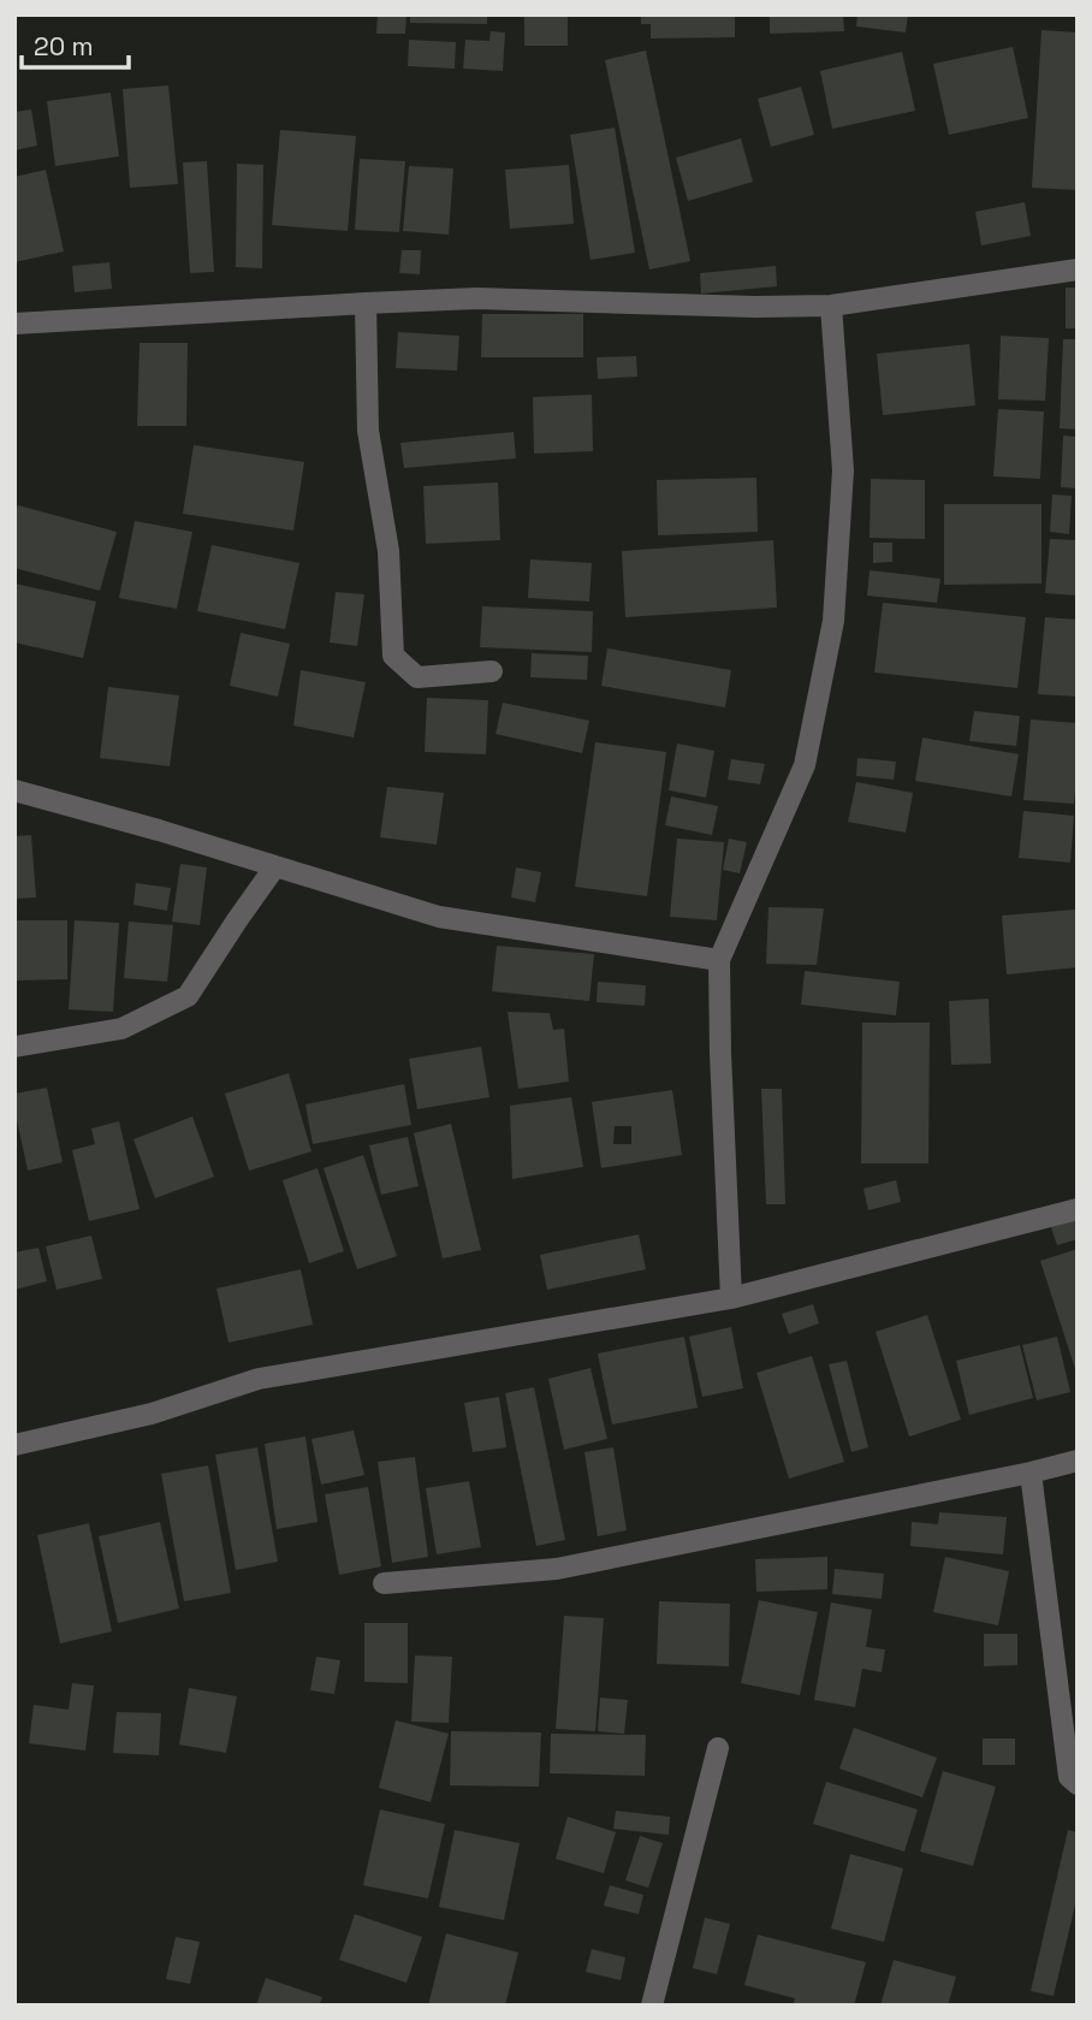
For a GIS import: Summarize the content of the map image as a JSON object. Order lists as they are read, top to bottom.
{
  "scale_bar": "20 m"
}
